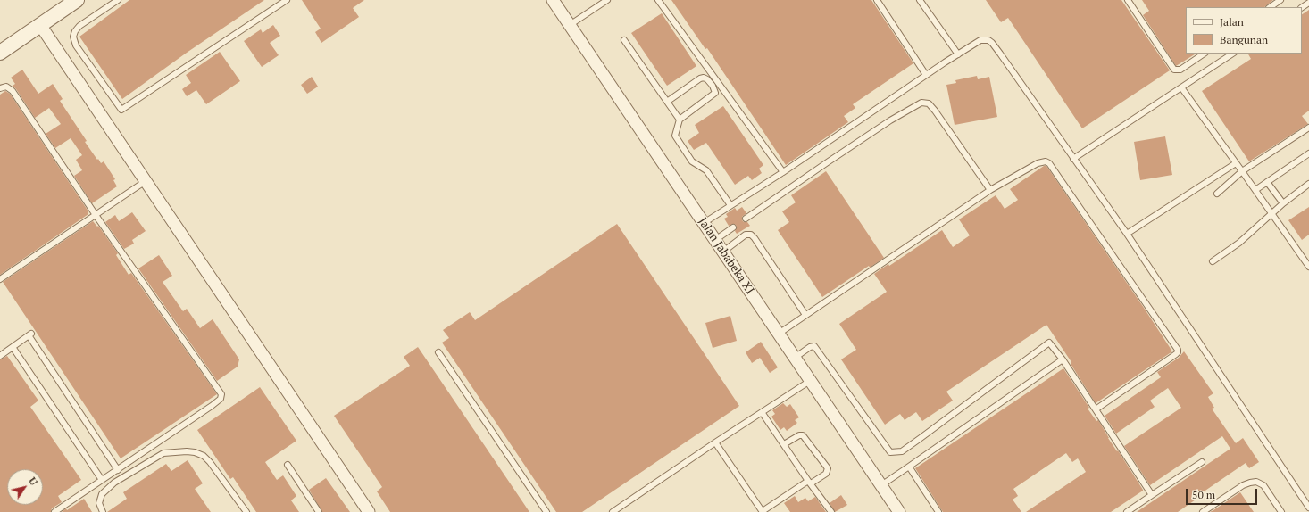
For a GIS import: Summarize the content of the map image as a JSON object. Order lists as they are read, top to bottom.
{
  "streets": {
    "street": ["Jalan Jababeka XI"]
  },
  "legend": ["Jalan", "Bangunan"],
  "scale_bar": "50 m",
  "north": "top right"
}
